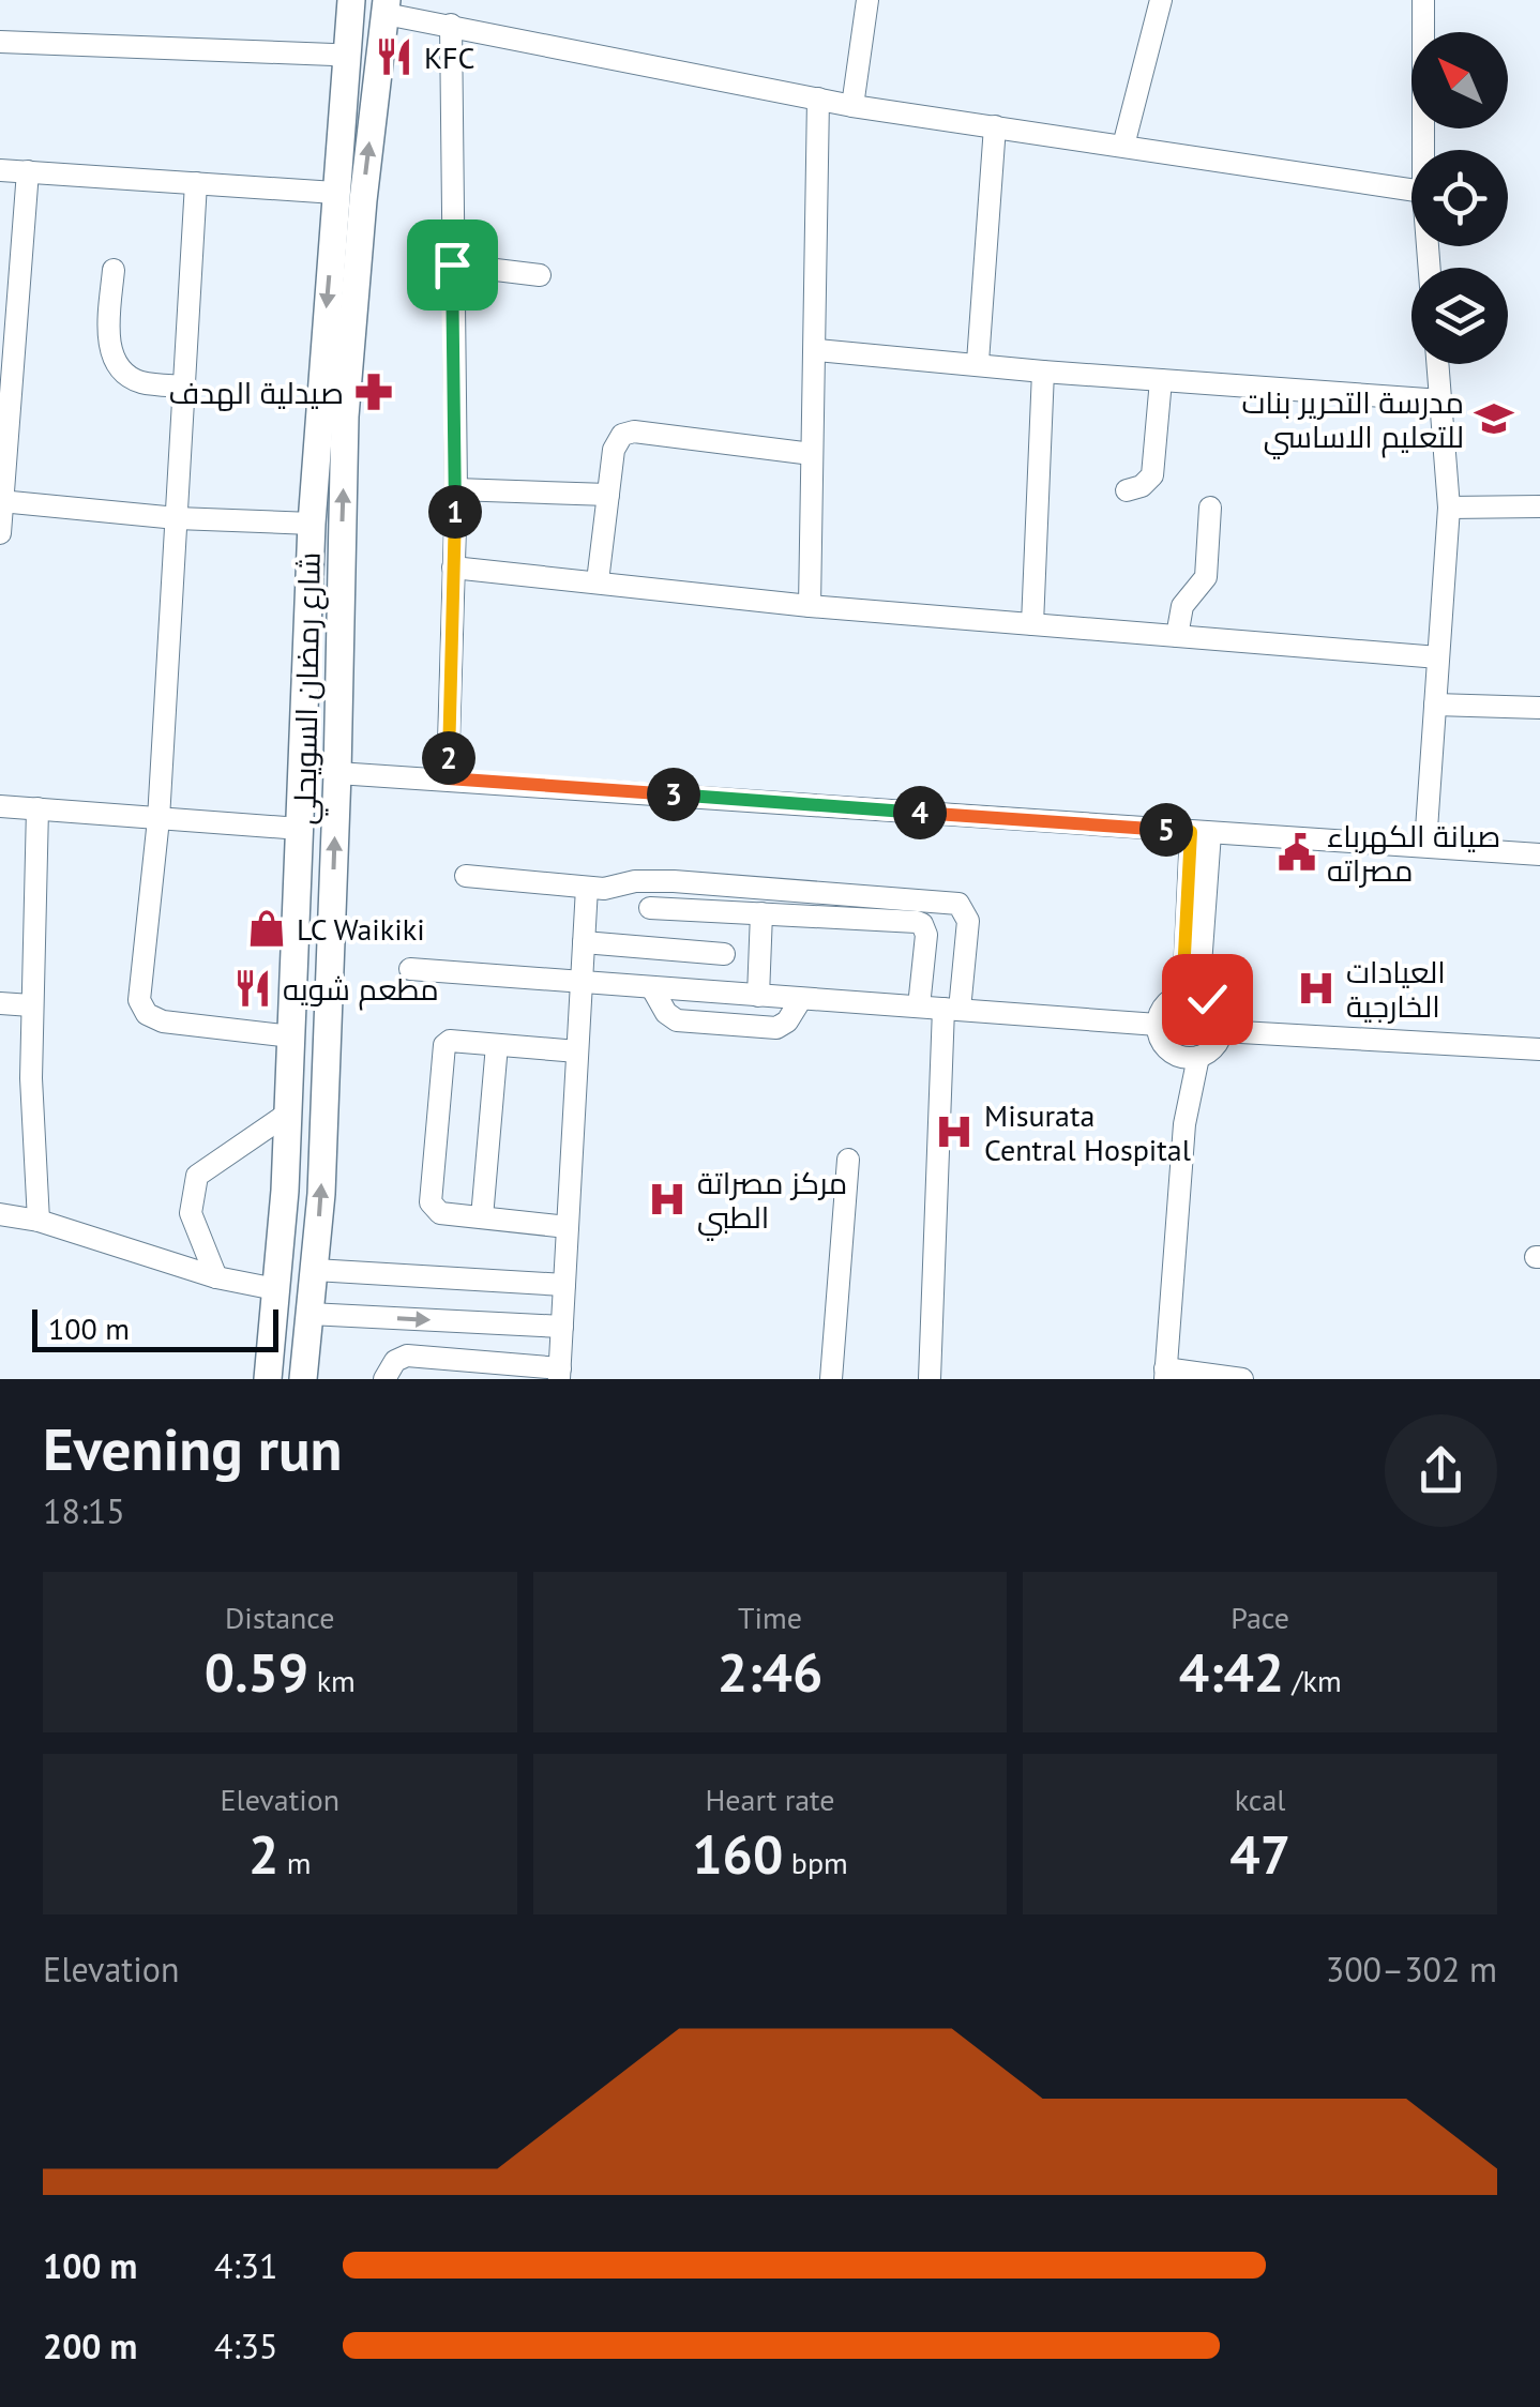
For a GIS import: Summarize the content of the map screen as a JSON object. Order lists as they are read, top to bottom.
{
  "streets": {
    "main road": ["شارع رمضان السويحلي"]
  },
  "places": {
    "restaurant": ["KFC", "مطعم شويه"],
    "pharmacy": ["صيدلية الهدف"],
    "school or university": ["مدرسة التحرير بنات للتعليم الاساسي"],
    "public building": ["صيانة الكهرباء مصراته"],
    "shop": ["LC Waikiki"],
    "hospital": ["العيادات الخارجية", "Misurata Central Hospital", "مركز مصراتة الطبي"]
  },
  "scale_bar": "100 m",
  "north": "top left",
  "page": {
    "pins": [
      "1",
      "2",
      "3",
      "4",
      "5"
    ],
    "scale": "100 m",
    "heading": ["Evening run", "18:15"],
    "stats": [
      ["Distance", "0.59 km"],
      ["Time", "2:46"],
      ["Pace", "4:42 /km"],
      ["Elevation", "2 m"],
      ["Heart rate", "160 bpm"],
      ["kcal", "47"]
    ],
    "chart": ["Elevation", "300–302 m"],
    "list": [
      {
        "name": "100 m",
        "note": "4:31"
      },
      {
        "name": "200 m",
        "note": "4:35"
      }
    ]
  }
}
